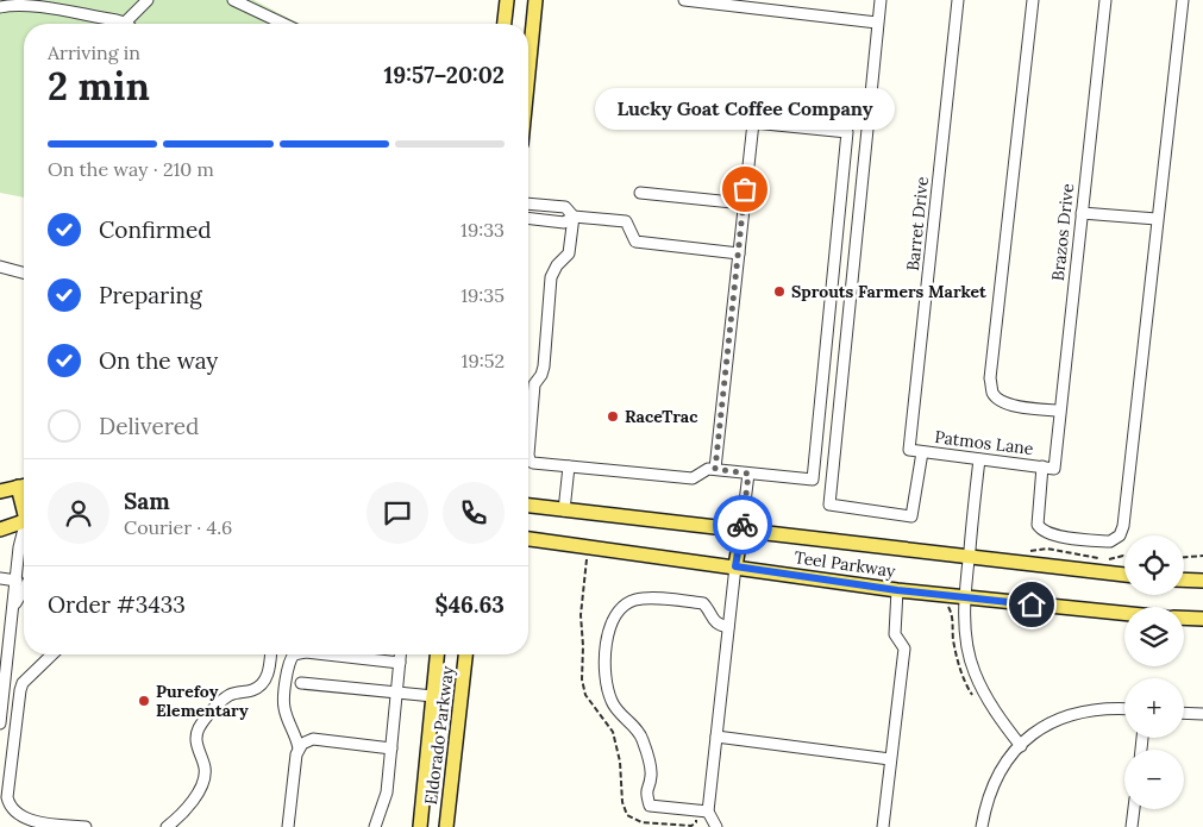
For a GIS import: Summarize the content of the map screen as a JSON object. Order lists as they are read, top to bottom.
{
  "streets": {
    "main road": ["Teel Parkway", "Eldorado Parkway"],
    "street": ["Barret Drive", "Brazos Drive", "Patmos Lane"]
  },
  "crossings": [
    ["Barret Drive", "Patmos Lane"],
    ["Brazos Drive", "Patmos Lane"]
  ],
  "places": [
    "Lucky Goat Coffee Company",
    "Sprouts Farmers Market",
    "RaceTrac",
    "Purefoy Elementary"
  ],
  "page": {
    "heading": ["2 min", "Arriving in", "19:57–20:02"],
    "panel": [
      "Sam",
      "Courier · 4.6",
      "Order #3433",
      "$46.63"
    ],
    "bubble": "Lucky Goat Coffee Company",
    "bar": "On the way · 210 m",
    "list": [
      ["Confirmed", "19:33"],
      ["Preparing", "19:35"],
      ["On the way", "19:52"],
      "Delivered"
    ],
    "map_buttons": ["+", "−"]
  }
}
